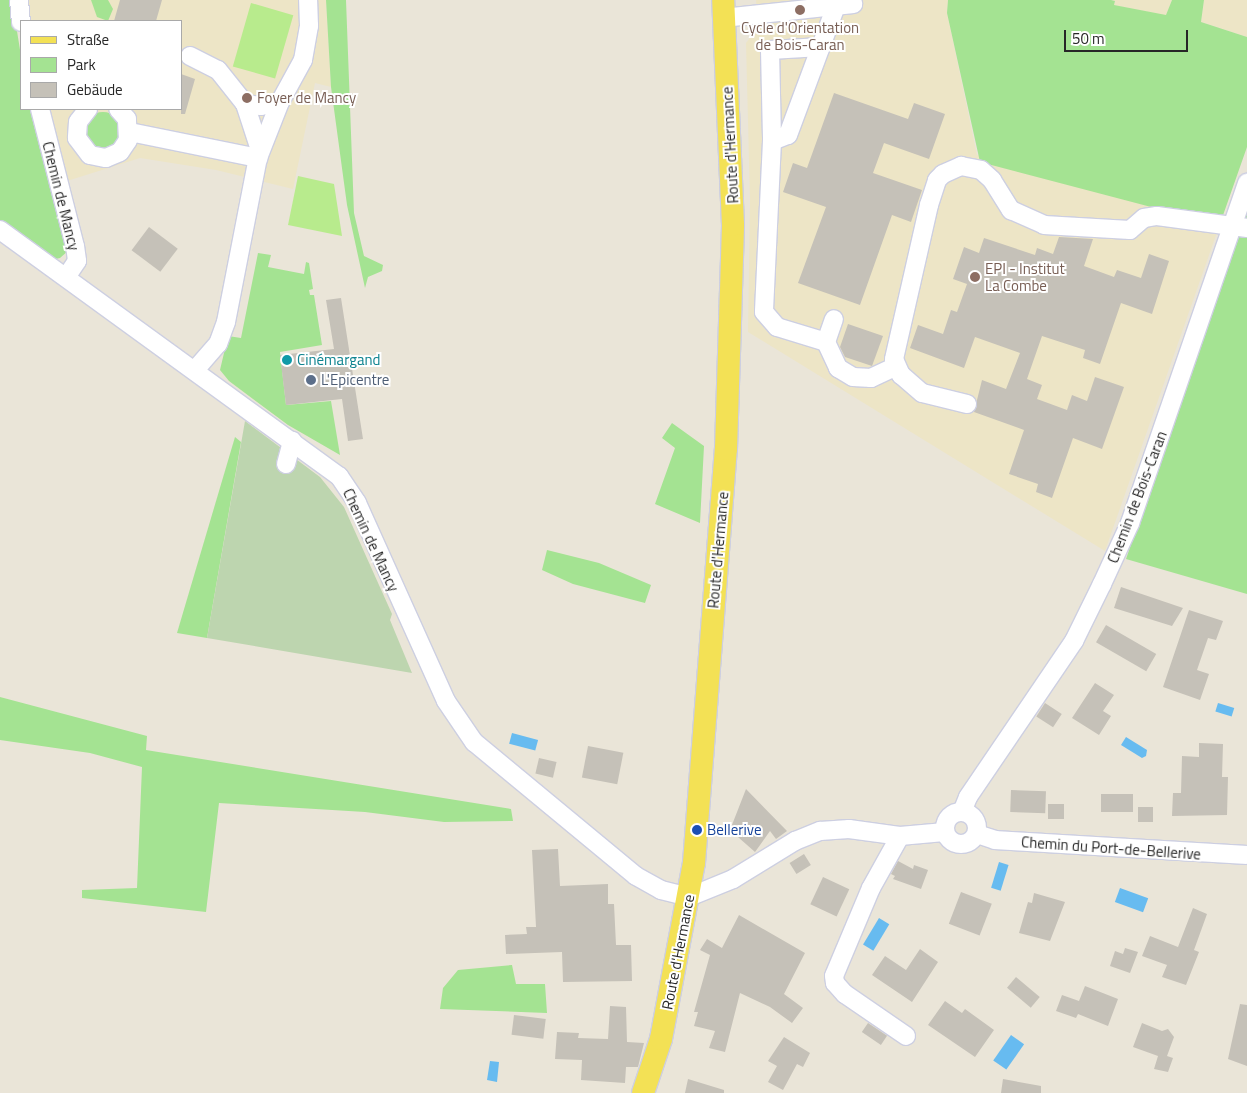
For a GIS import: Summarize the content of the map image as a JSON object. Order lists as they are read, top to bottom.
{
  "streets": {
    "main road": ["Route d'Hermance"],
    "street": ["Chemin de Mancy", "Chemin de Bois-Caran", "Chemin du Port-de-Bellerive"]
  },
  "crossings": [
    ["Route d'Hermance", "Chemin de Mancy"],
    ["Chemin de Bois-Caran", "Chemin du Port-de-Bellerive"]
  ],
  "places": [
    "Cycle d'Orientation de Bois-Caran",
    "Foyer de Mancy",
    "EPI - Institut La Combe",
    "Cinémargand",
    "L'Epicentre",
    "Bellerive"
  ],
  "legend": ["Straße", "Park", "Gebäude"],
  "scale_bar": "50 m"
}
